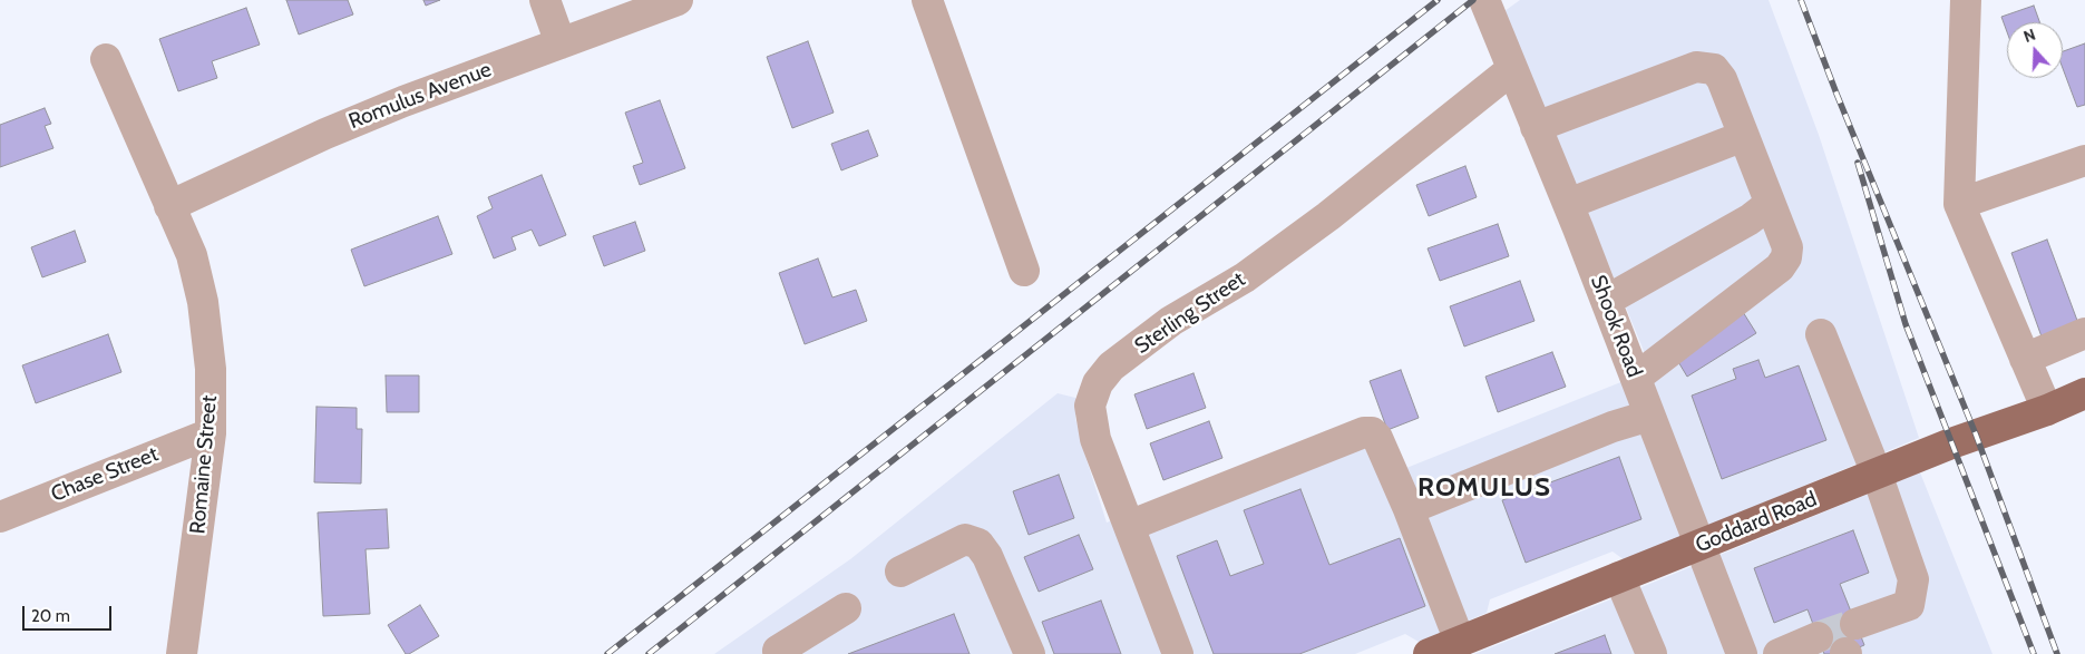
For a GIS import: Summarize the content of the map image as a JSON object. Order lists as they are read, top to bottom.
{
  "streets": {
    "main road": ["Goddard Road"],
    "street": [
      "Romulus Avenue",
      "Sterling Street",
      "Shook Road",
      "Romaine Street",
      "Chase Street"
    ]
  },
  "crossings": [
    ["Romulus Avenue", "Romaine Street"],
    ["Sterling Street", "Shook Road"],
    ["Shook Road", "Goddard Road"],
    ["Romaine Street", "Chase Street"]
  ],
  "districts": ["ROMULUS"],
  "scale_bar": "20 m",
  "north": "top"
}
